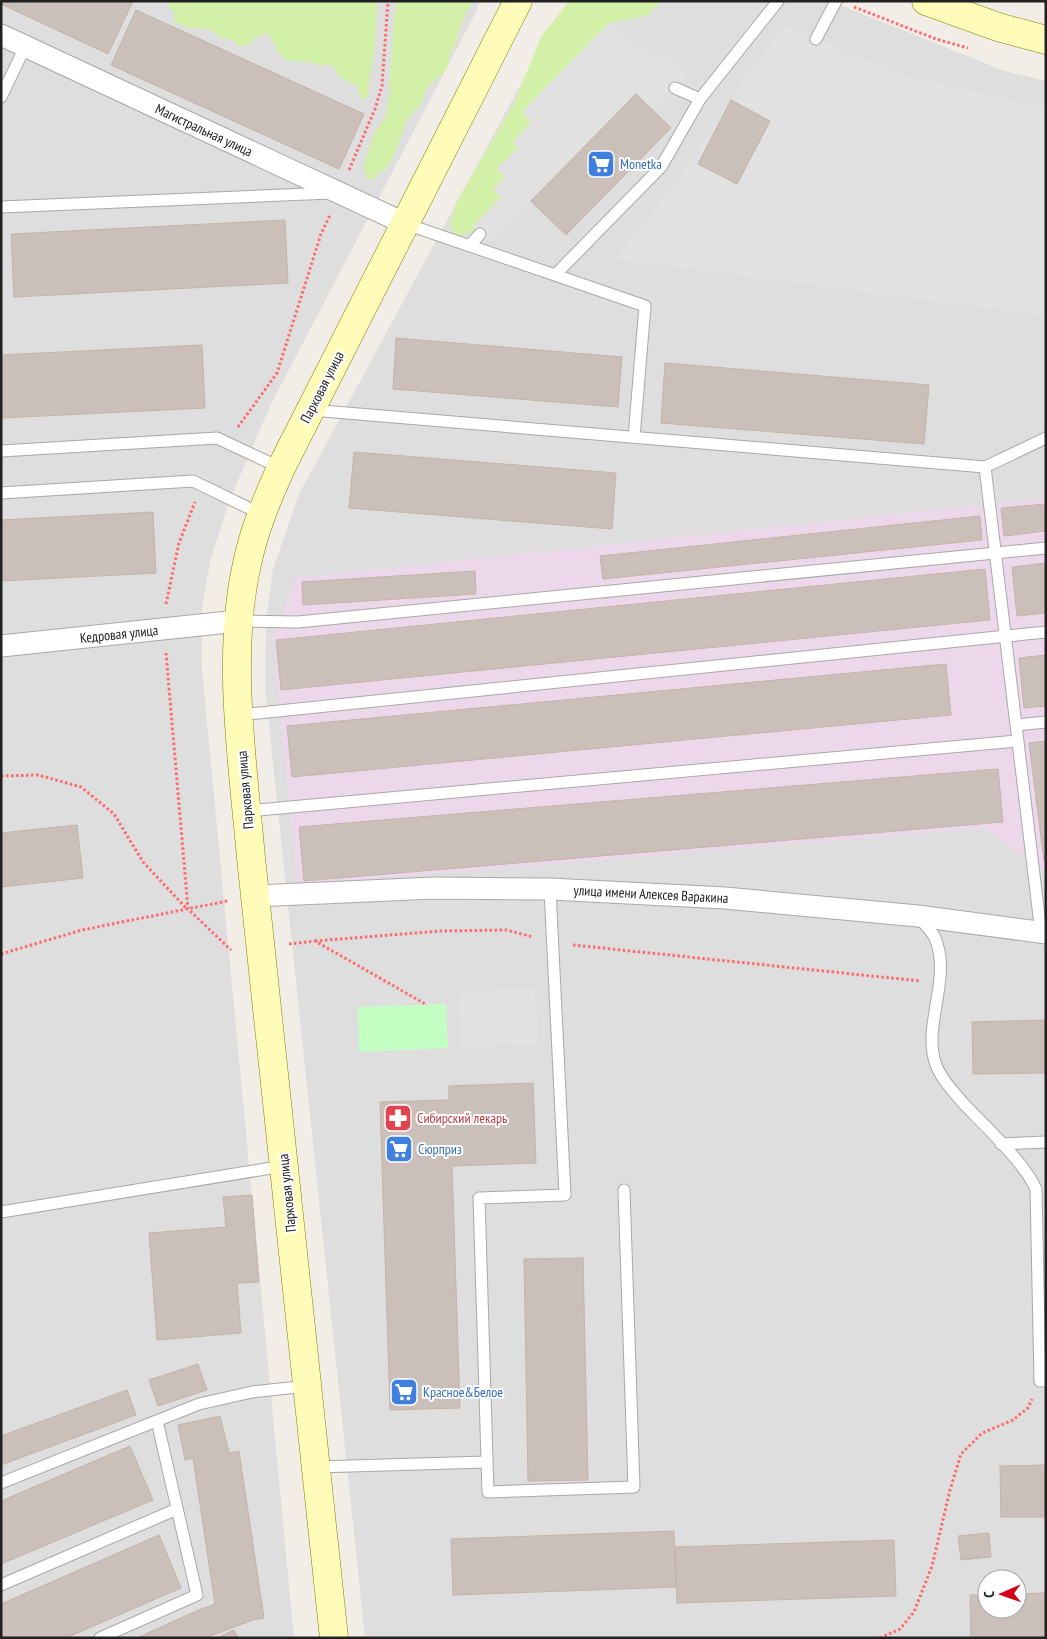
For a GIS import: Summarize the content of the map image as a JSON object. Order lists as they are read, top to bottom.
{
  "streets": {
    "street": [
      "Магистральная улица",
      "Парковая улица",
      "Кедровая улица",
      "улица имени Алексея Варакина"
    ]
  },
  "crossings": [
    ["Магистральная улица", "Парковая улица"],
    ["Парковая улица", "Кедровая улица"],
    ["Парковая улица", "улица имени Алексея Варакина"]
  ],
  "places": {
    "supermarket": ["Monetka", "Сюрприз", "Красное&Белое"],
    "pharmacy": ["Сибирский лекарь"]
  },
  "north": "left"
}
